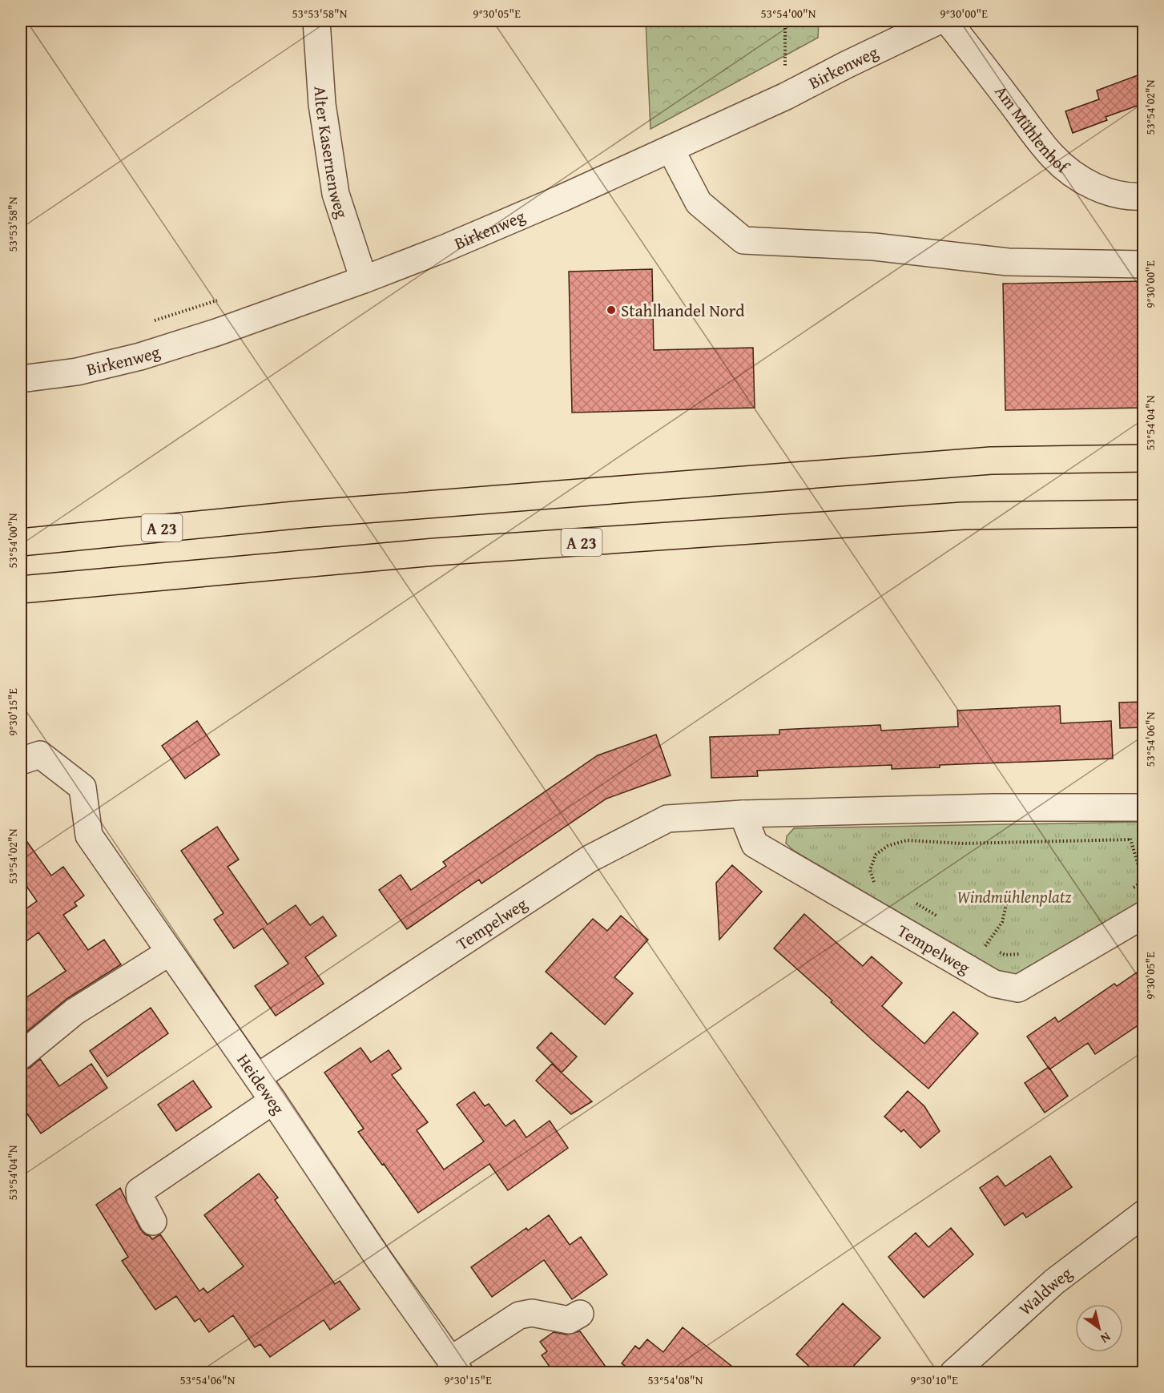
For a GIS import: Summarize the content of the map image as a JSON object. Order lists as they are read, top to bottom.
{
  "streets": {
    "highway": ["A 23"],
    "street": [
      "Birkenweg",
      "Am Mühlenhof",
      "Alter Kasernenweg",
      "Tempelweg",
      "Heideweg",
      "Waldweg"
    ]
  },
  "crossings": [
    ["Birkenweg", "Alter Kasernenweg"],
    ["Tempelweg", "Heideweg"]
  ],
  "parks": ["Windmühlenplatz"],
  "places": ["Stahlhandel Nord"],
  "north": "bottom right",
  "coordinates": [
    "53°53'58\"N",
    "9°30'05\"E",
    "53°54'00\"N",
    "9°30'00\"E",
    "53°54'02\"N",
    "53°54'04\"N",
    "9°30'15\"E",
    "53°54'06\"N",
    "53°54'08\"N",
    "9°30'10\"E"
  ]
}
